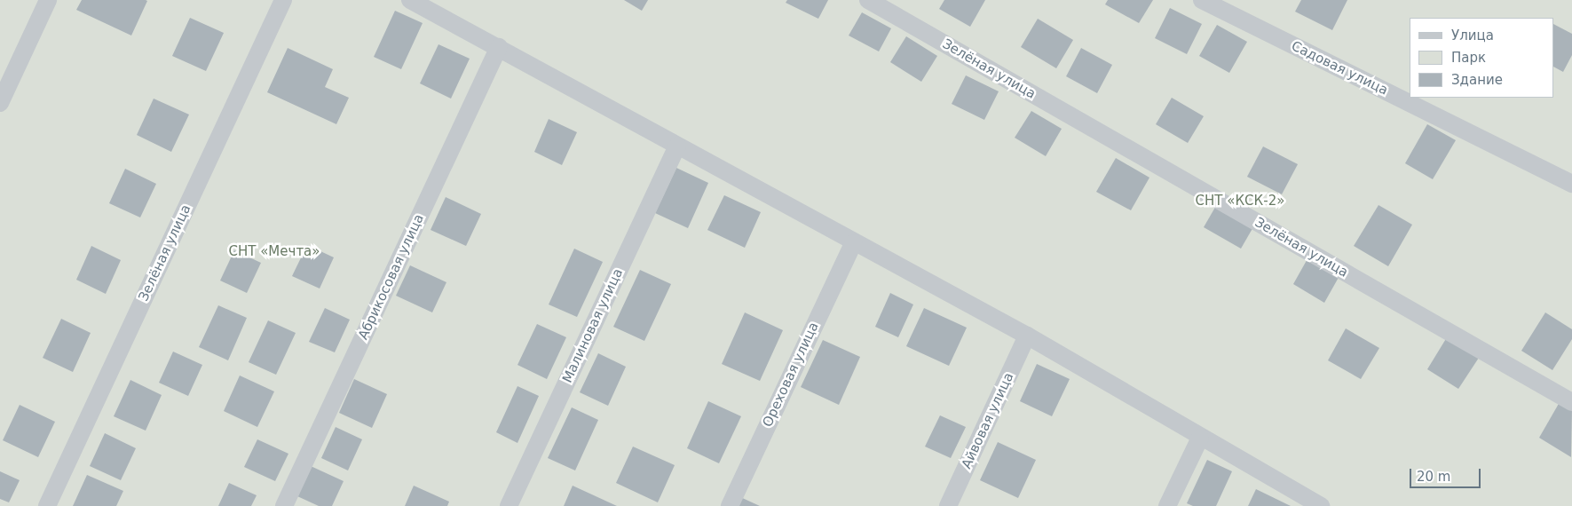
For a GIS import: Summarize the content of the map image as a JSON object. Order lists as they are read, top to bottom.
{
  "streets": {
    "street": [
      "Садовая улица",
      "Зелёная улица",
      "Абрикосовая улица",
      "Малиновая улица",
      "Ореховая улица",
      "Айвовая улица"
    ]
  },
  "parks": ["СНТ «КСК-2»", "СНТ «Мечта»"],
  "legend": ["Улица", "Парк", "Здание"],
  "scale_bar": "20 m"
}
